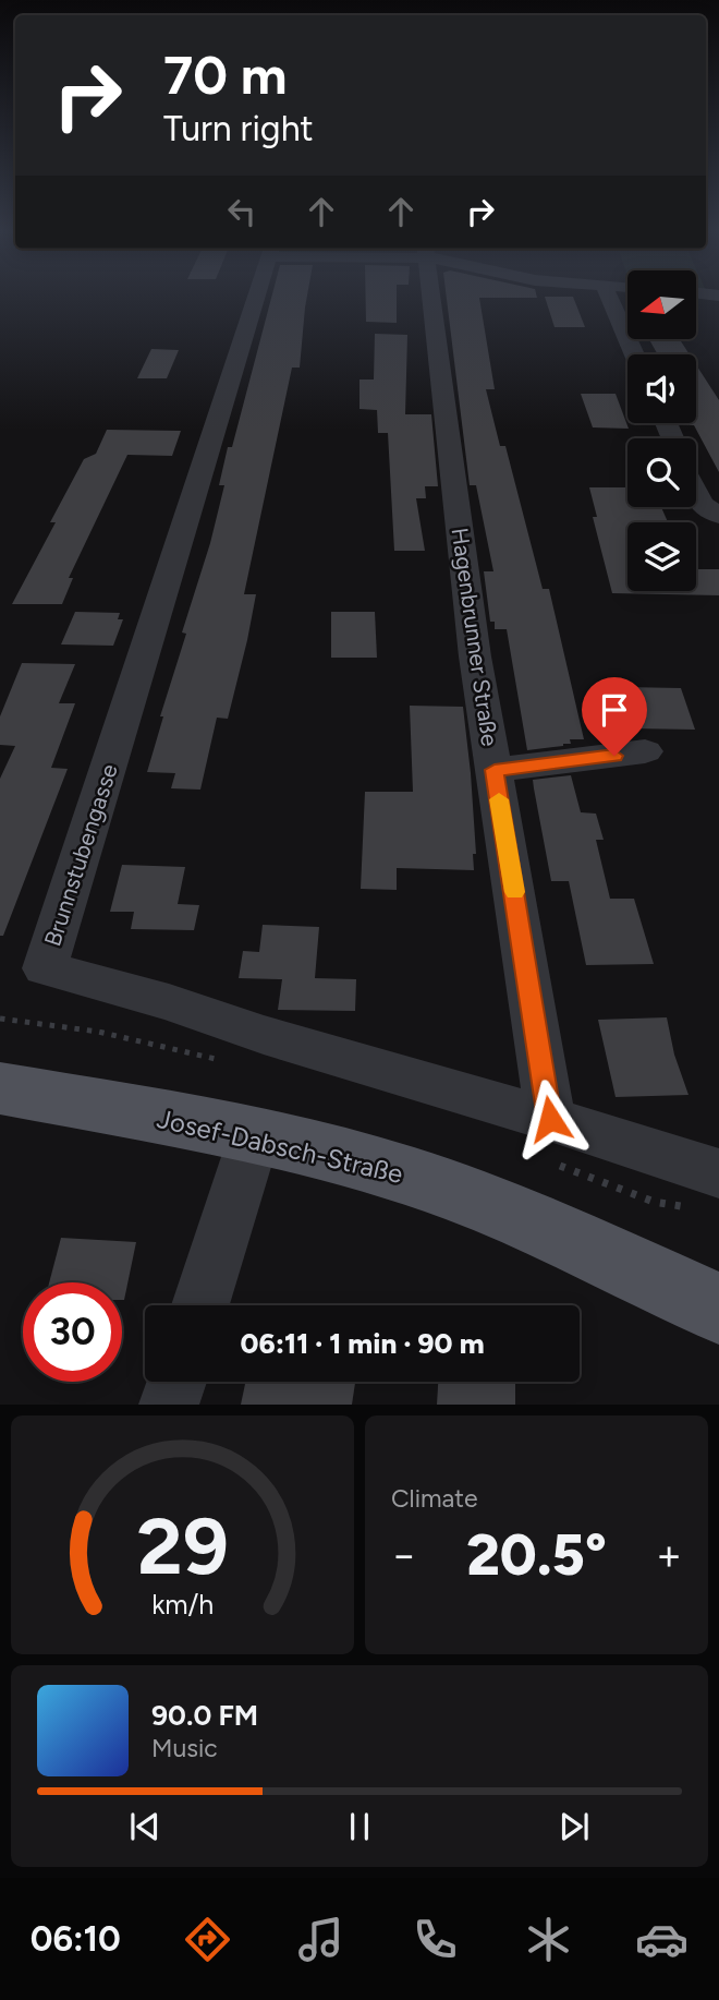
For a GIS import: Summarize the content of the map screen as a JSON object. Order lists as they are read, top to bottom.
{
  "streets": {
    "main road": ["Josef-Dabsch-Straße"],
    "street": ["Hagenbrunner Straße", "Brunnstubengasse"]
  },
  "crossings": [
    ["Hagenbrunner Straße", "Brunnstubengasse"]
  ],
  "north": "left",
  "page": {
    "turn": ["70 m", "Turn right"],
    "limit": "30",
    "trip": "06:11 · 1 min · 90 m",
    "tile": "Climate",
    "heat": ["−", "20.5°", "+"],
    "song": ["90.0 FM", "Music"],
    "tabs": "06:10",
    "gauge": ["29", "km/h"]
  }
}
